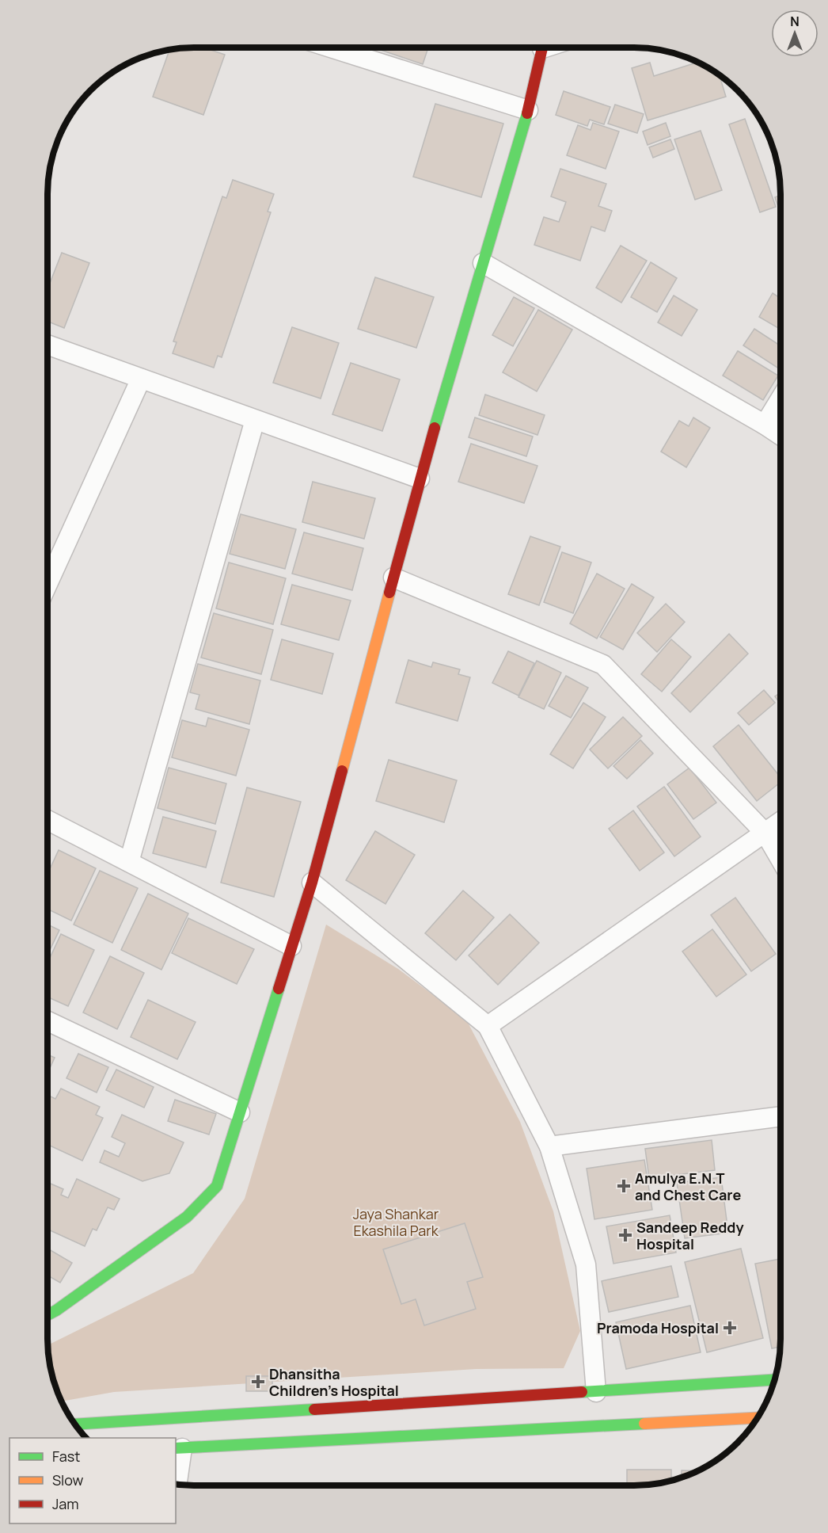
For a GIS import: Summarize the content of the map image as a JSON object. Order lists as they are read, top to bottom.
{
  "parks": ["Jaya Shankar Ekashila Park"],
  "places": {
    "health": [
      "Amulya E.N.T and Chest Care",
      "Sandeep Reddy Hospital",
      "Pramoda Hospital",
      "Dhansitha Children's Hospital"
    ]
  },
  "legend": ["Fast", "Slow", "Jam"],
  "north": "top"
}
